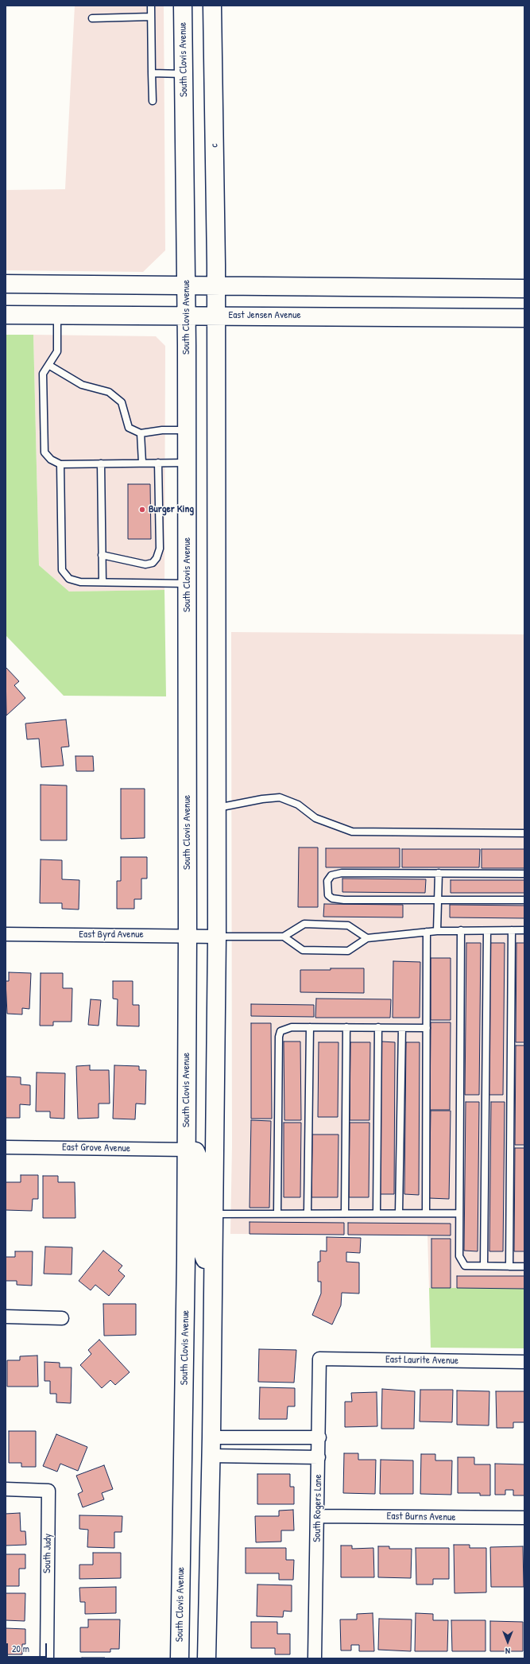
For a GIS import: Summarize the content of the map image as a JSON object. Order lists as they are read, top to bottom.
{
  "streets": {
    "main road": ["South Clovis Avenue", "c", "East Jensen Avenue"],
    "street": [
      "East Byrd Avenue",
      "East Grove Avenue",
      "East Laurite Avenue",
      "South Rogers Lane",
      "East Burns Avenue",
      "South Judy"
    ]
  },
  "crossings": [
    ["South Clovis Avenue", "East Jensen Avenue"],
    ["South Clovis Avenue", "East Byrd Avenue"],
    ["South Clovis Avenue", "East Grove Avenue"],
    ["East Laurite Avenue", "South Rogers Lane"],
    ["South Rogers Lane", "East Burns Avenue"]
  ],
  "places": ["Burger King"],
  "scale_bar": "20 m",
  "north": "bottom"
}
